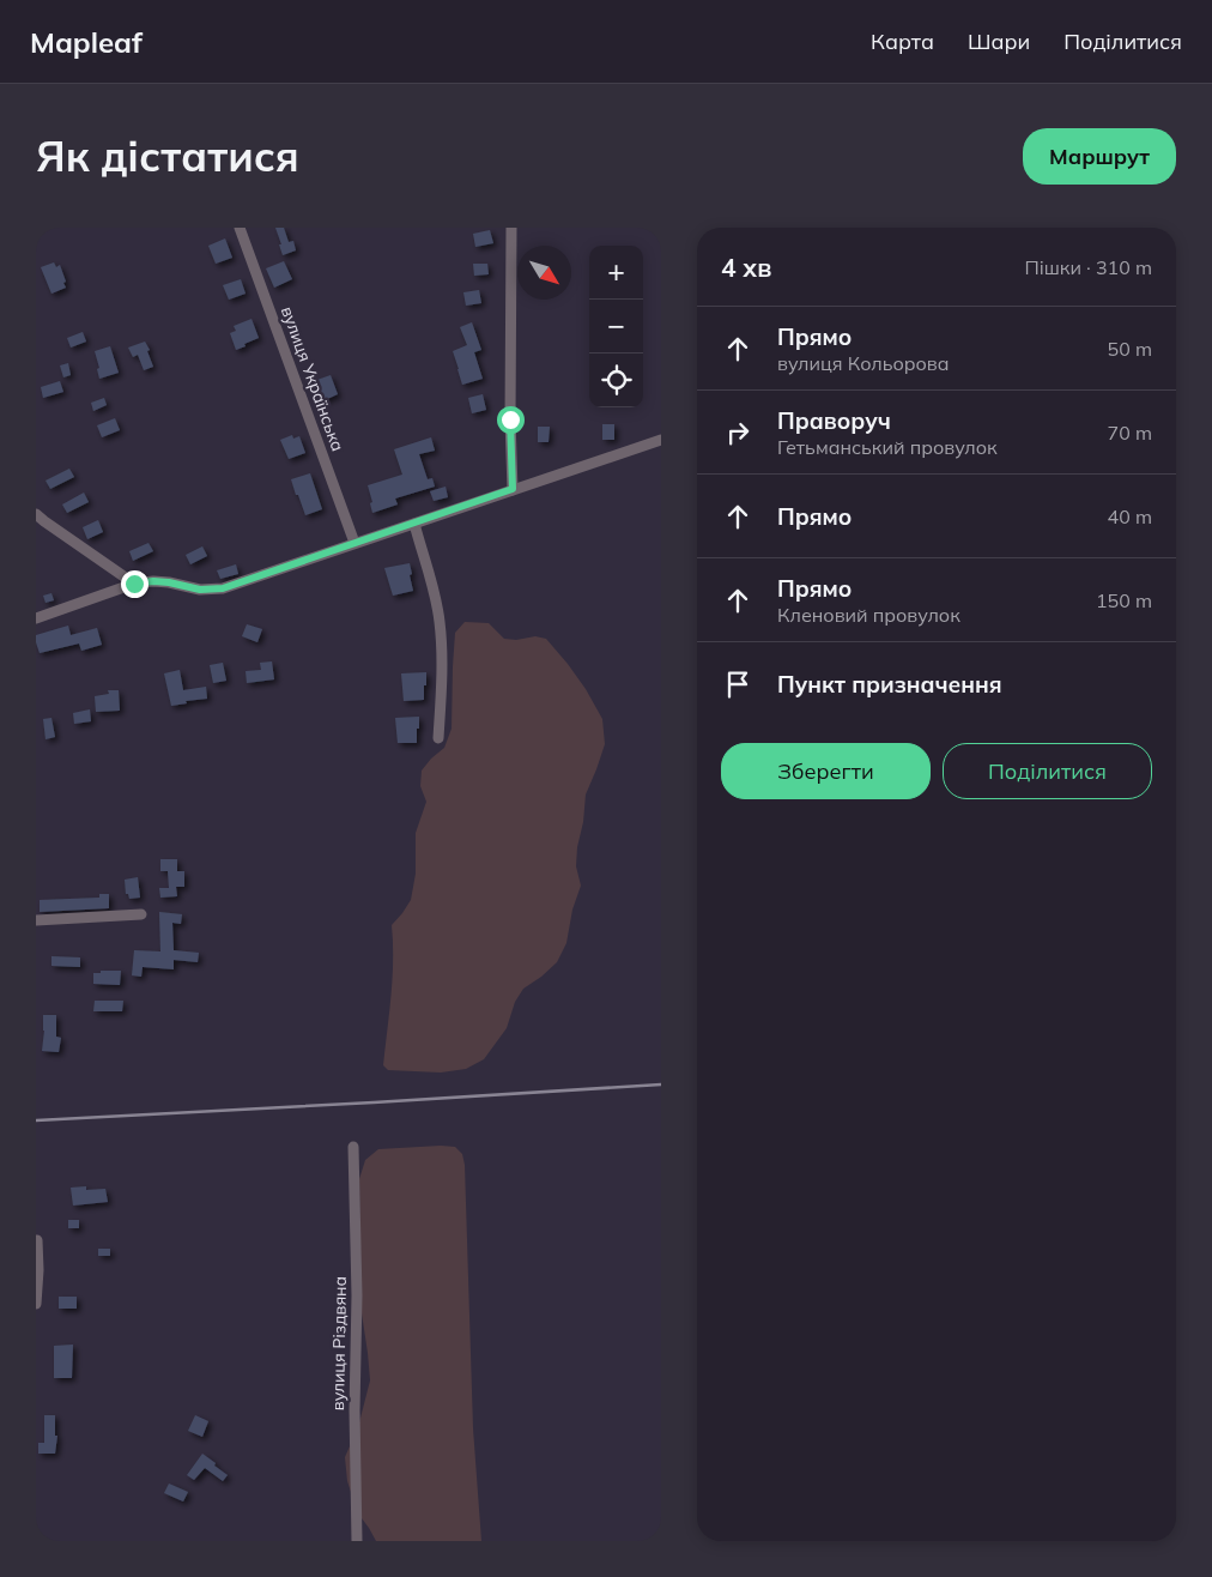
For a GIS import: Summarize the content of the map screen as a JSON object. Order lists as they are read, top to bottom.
{
  "streets": {
    "street": ["вулиця Українська", "вулиця Різдвяна"]
  },
  "north": "bottom right",
  "page": {
    "header": "Mapleaf",
    "nav": ["Карта", "Шари", "Поділитися"],
    "buttons": [
      "Маршрут",
      ["Зберегти", "Поділитися"]
    ],
    "title": "Як дістатися",
    "heading": ["4 хв", "Пішки · 310 m"],
    "map_buttons": ["+", "−"],
    "list": [
      ["Прямо", "вулиця Кольорова", "50 m"],
      ["Праворуч", "Гетьманський провулок", "70 m"],
      ["Прямо", "40 m"],
      ["Прямо", "Кленовий провулок", "150 m"],
      "Пункт призначення"
    ]
  }
}
